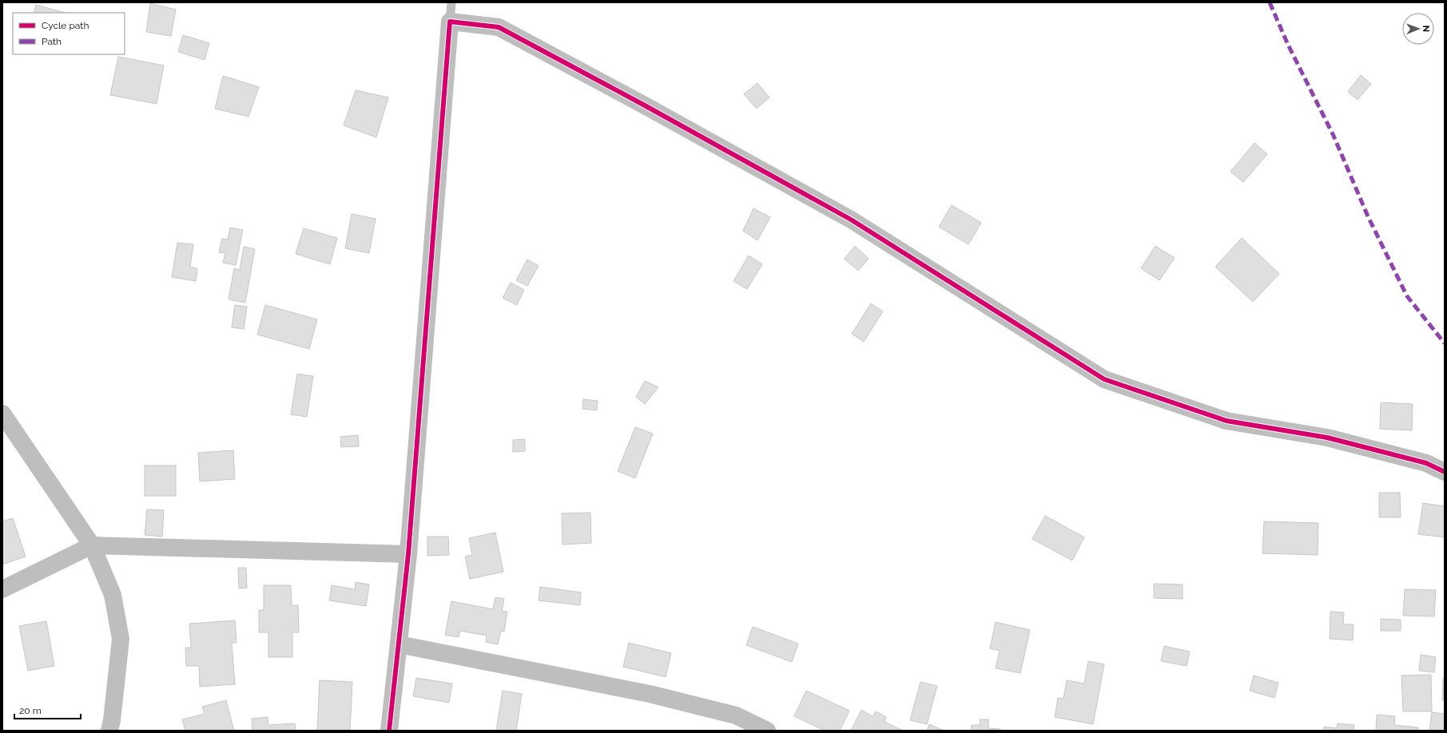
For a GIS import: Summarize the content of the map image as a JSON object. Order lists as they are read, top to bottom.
{
  "legend": ["Cycle path", "Path"],
  "scale_bar": "20 m",
  "north": "right"
}
